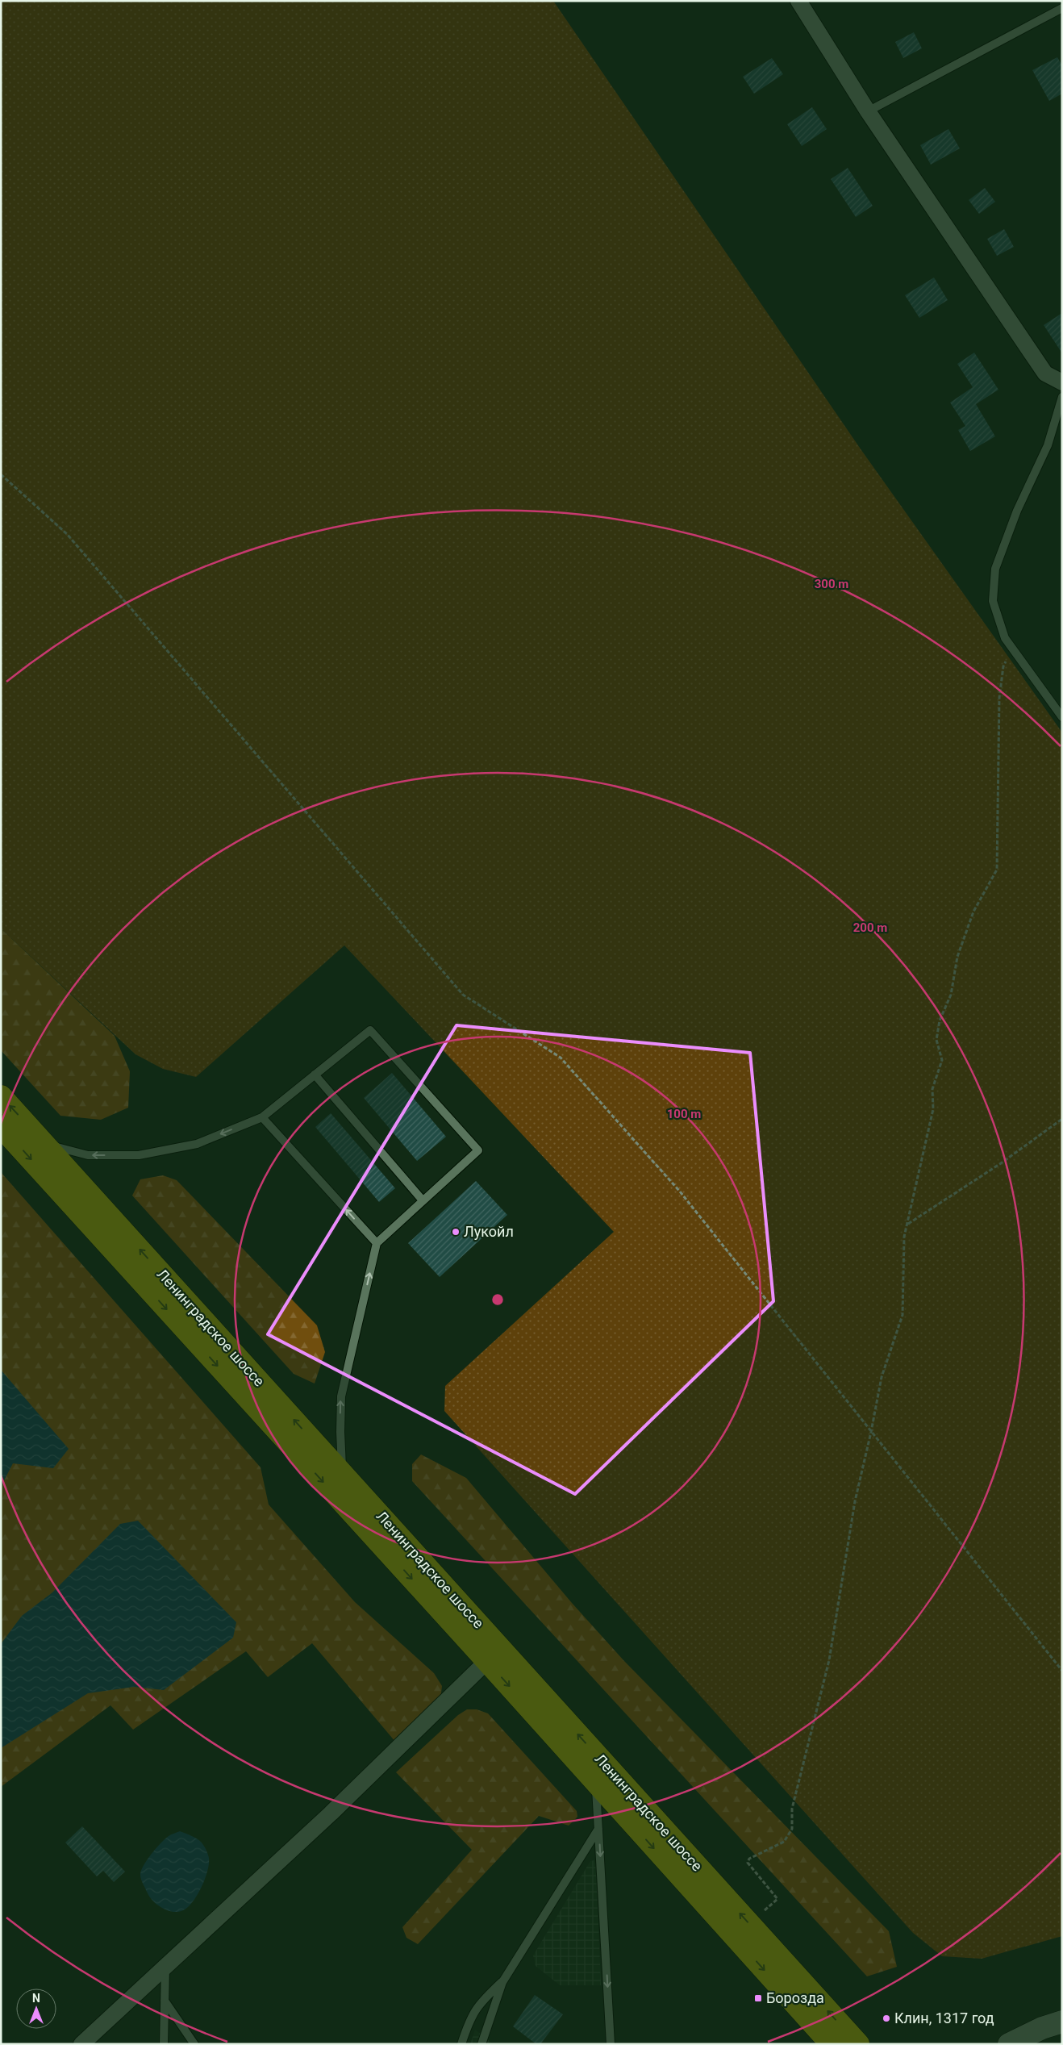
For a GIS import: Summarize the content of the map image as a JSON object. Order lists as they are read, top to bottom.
{
  "streets": {
    "highway": ["Ленинградское шоссе"]
  },
  "places": {
    "other": ["Лукойл", "Клин, 1317 год"],
    "transit": ["Борозда"]
  },
  "north": "top",
  "rings": ["300 m", "200 m", "100 m"]
}
